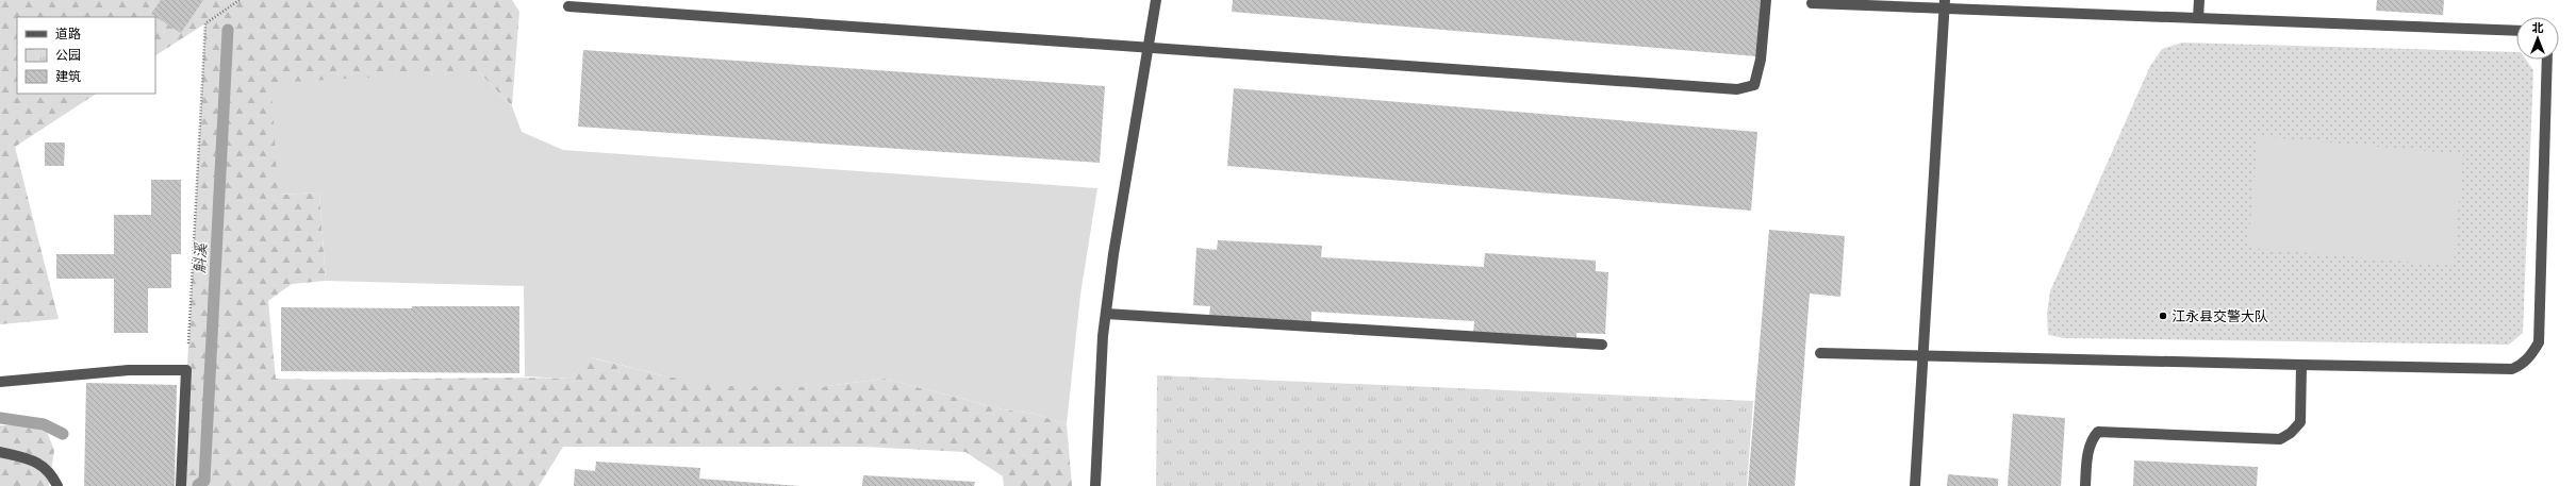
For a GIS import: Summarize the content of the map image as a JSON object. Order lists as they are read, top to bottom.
{
  "water": ["斛溪"],
  "places": ["江永县交警大队"],
  "legend": ["道路", "公园", "建筑"],
  "north": "top"
}
